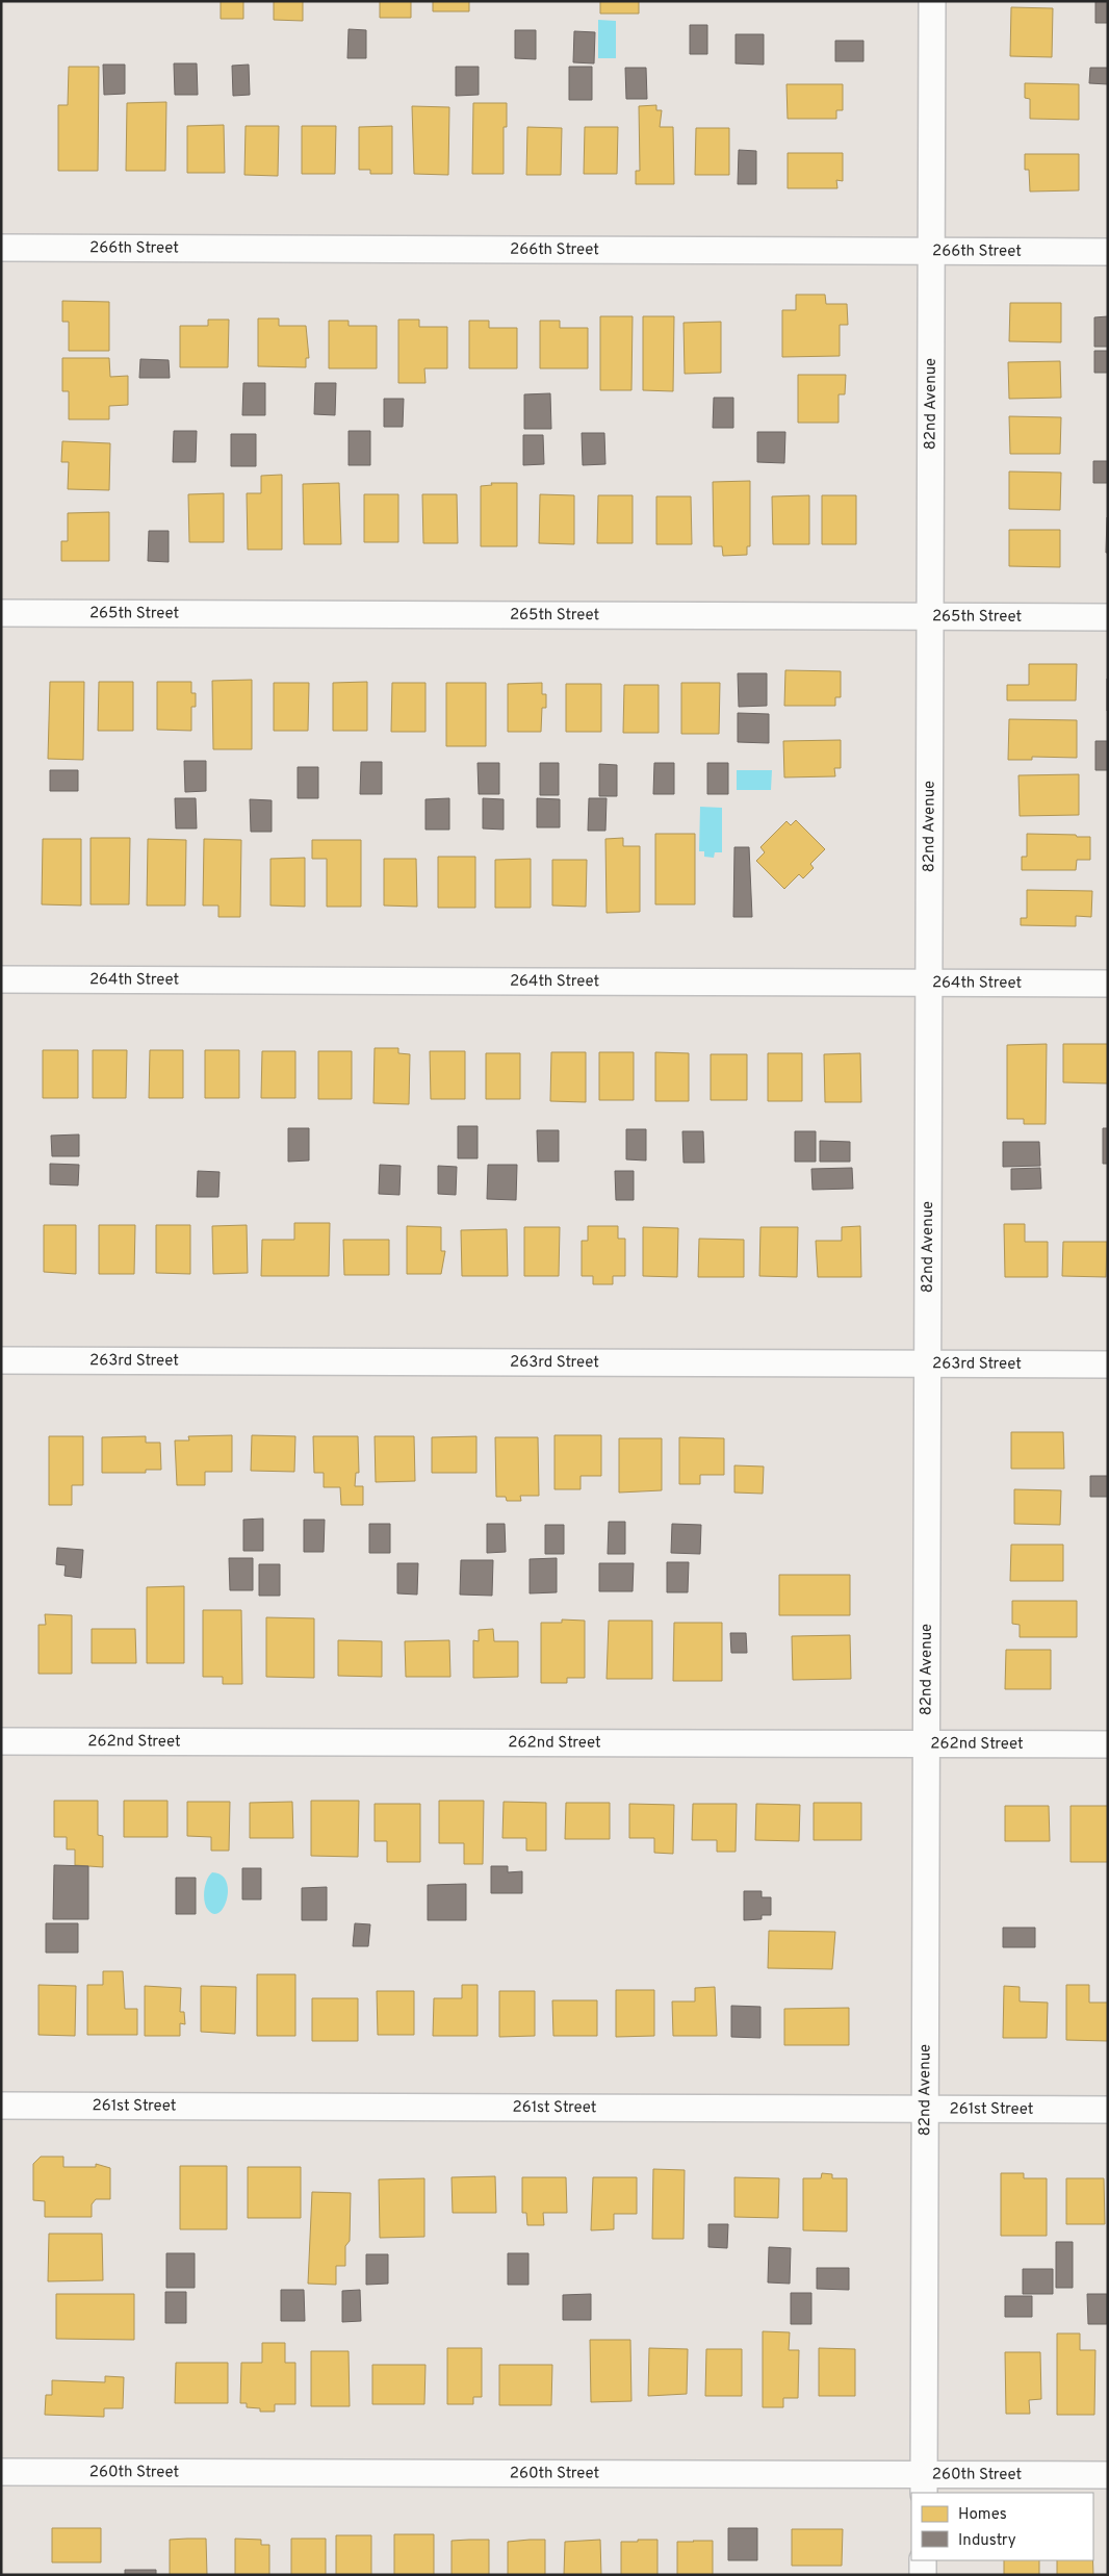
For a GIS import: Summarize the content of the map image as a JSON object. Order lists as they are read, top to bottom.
{
  "streets": {
    "street": [
      "266th Street",
      "82nd Avenue",
      "265th Street",
      "264th Street",
      "263rd Street",
      "262nd Street",
      "261st Street",
      "260th Street"
    ]
  },
  "crossings": [
    ["266th Street", "82nd Avenue"],
    ["82nd Avenue", "265th Street"],
    ["82nd Avenue", "264th Street"],
    ["82nd Avenue", "263rd Street"],
    ["82nd Avenue", "262nd Street"],
    ["82nd Avenue", "261st Street"],
    ["82nd Avenue", "260th Street"]
  ],
  "legend": ["Homes", "Industry"]
}
